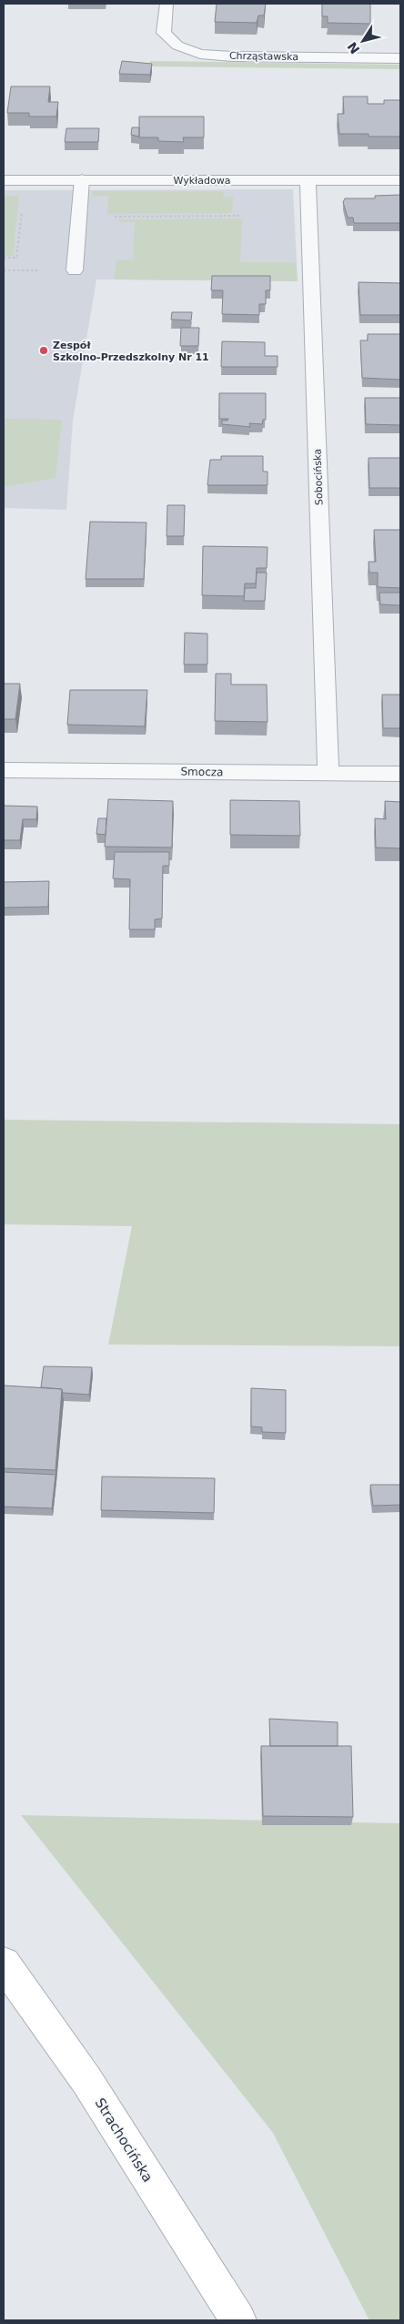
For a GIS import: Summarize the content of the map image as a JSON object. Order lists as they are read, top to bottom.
{
  "streets": {
    "main road": ["Strachocińska"],
    "street": [
      "Chrząstawska",
      "Wykładowa",
      "Sobocińska",
      "Smocza"
    ]
  },
  "crossings": [
    ["Wykładowa", "Sobocińska"],
    ["Sobocińska", "Smocza"]
  ],
  "places": ["Zespół Szkolno-Przedszkolny Nr 11"],
  "north": "bottom left"
}
